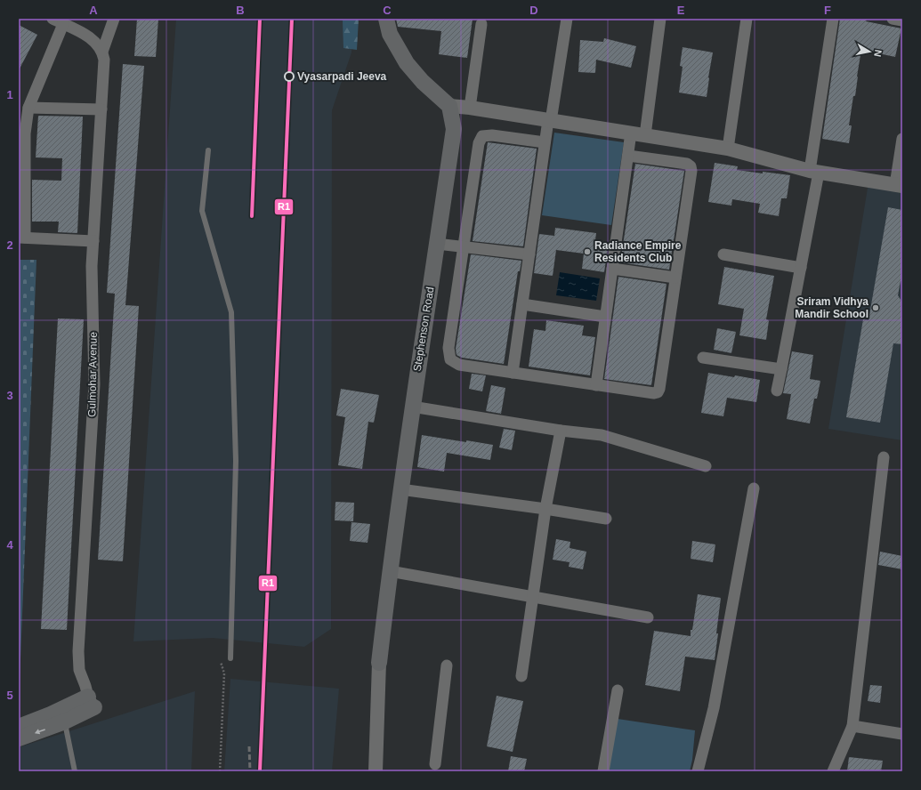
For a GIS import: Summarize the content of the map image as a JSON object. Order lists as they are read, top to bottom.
{
  "streets": {
    "main road": ["Stephenson Road"],
    "street": ["Gulmohar Avenue"]
  },
  "places": ["Vyasarpadi Jeeva", "Radiance Empire Residents Club", "Sriram Vidhya Mandir School"],
  "lines": ["transit line R1"],
  "north": "right",
  "grid": {
    "columns": [
      "A",
      "B",
      "C",
      "D",
      "E",
      "F"
    ],
    "rows": [
      "1",
      "2",
      "3",
      "4",
      "5"
    ]
  }
}
